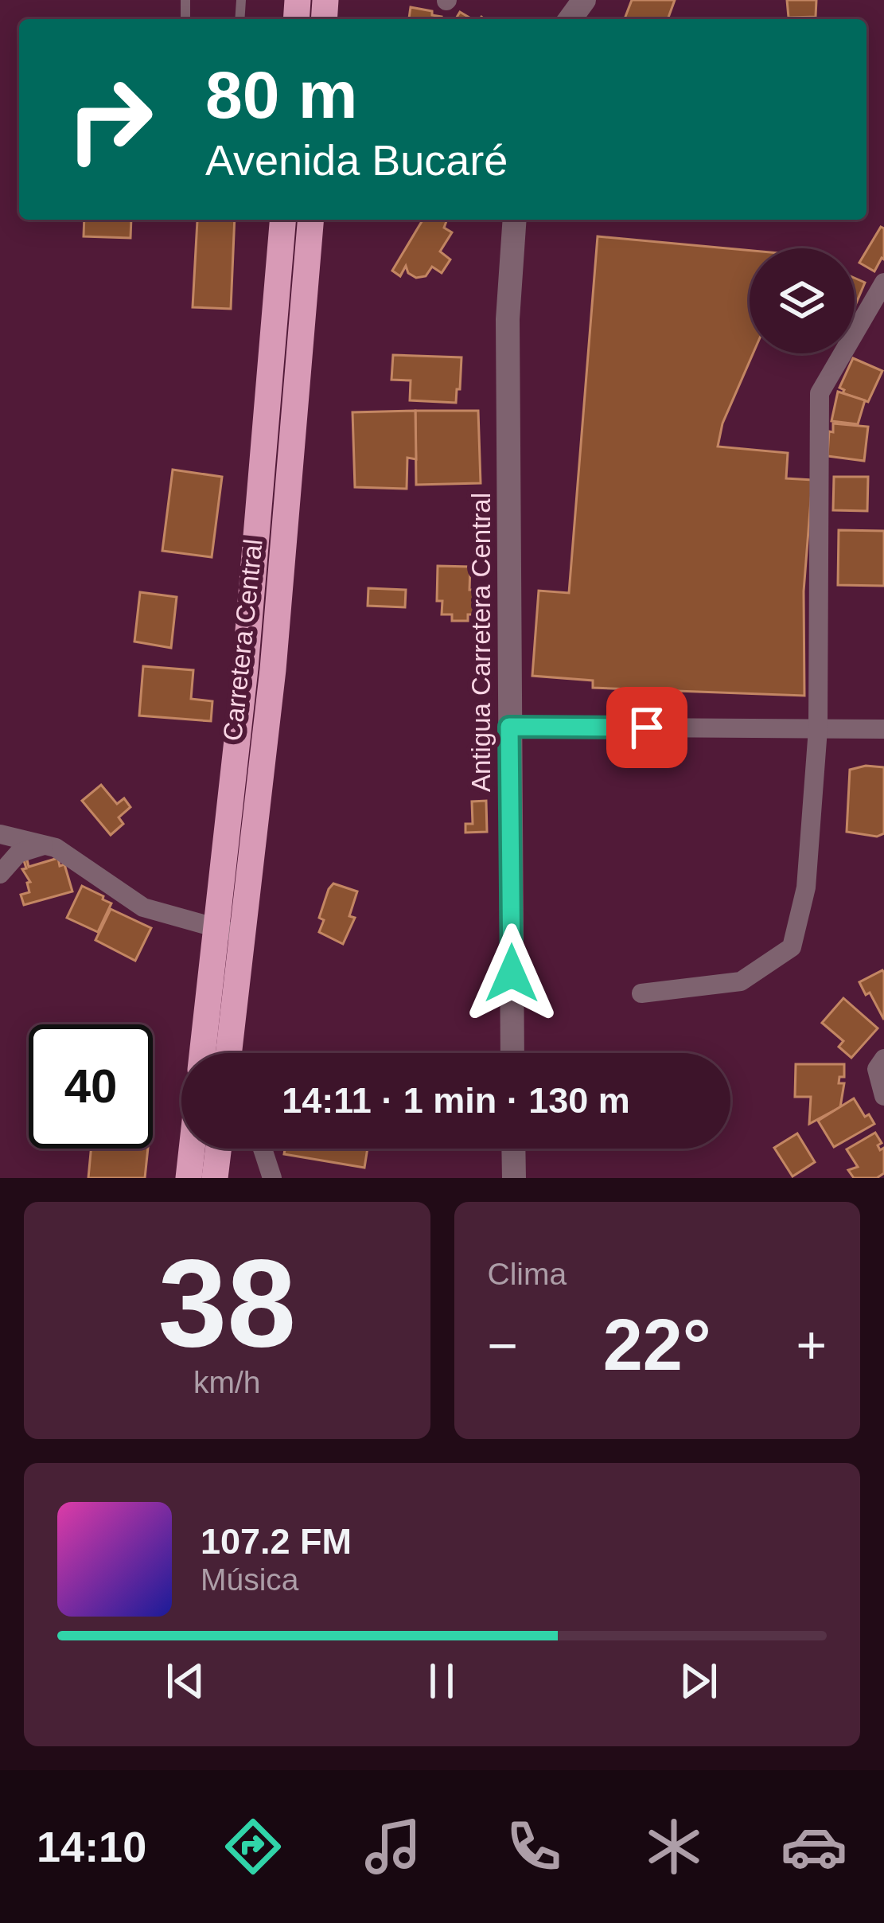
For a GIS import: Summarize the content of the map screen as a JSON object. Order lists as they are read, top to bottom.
{
  "streets": {
    "highway": ["Carretera Central"],
    "street": ["Antigua Carretera Central"]
  },
  "page": {
    "turn": ["80 m", "Avenida Bucaré"],
    "limit": "40",
    "trip": "14:11 · 1 min · 130 m",
    "tile": [
      ["38", "km/h"],
      "Clima"
    ],
    "heat": ["−", "22°", "+"],
    "song": ["107.2 FM", "Música"],
    "tabs": "14:10"
  }
}
